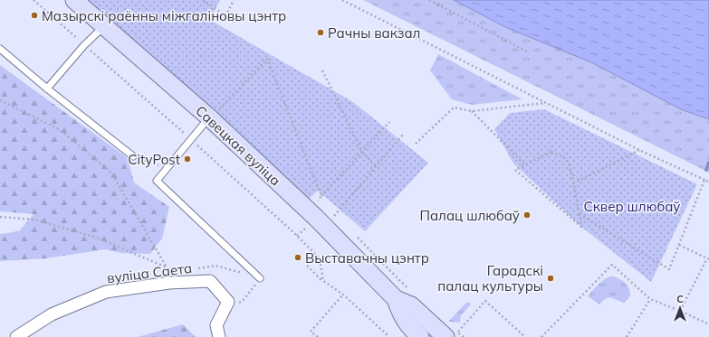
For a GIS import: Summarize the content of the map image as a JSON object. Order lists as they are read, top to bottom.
{
  "streets": {
    "main road": ["Савецкая вуліца"],
    "street": ["вуліца Саета"]
  },
  "parks": ["Сквер шлюбаў"],
  "places": [
    "Мазырскі раённы міжгаліновы цэнтр",
    "Рачны вакзал",
    "CityPost",
    "Палац шлюбаў",
    "Выставачны цэнтр",
    "Гарадскі палац культуры"
  ],
  "north": "top"
}
